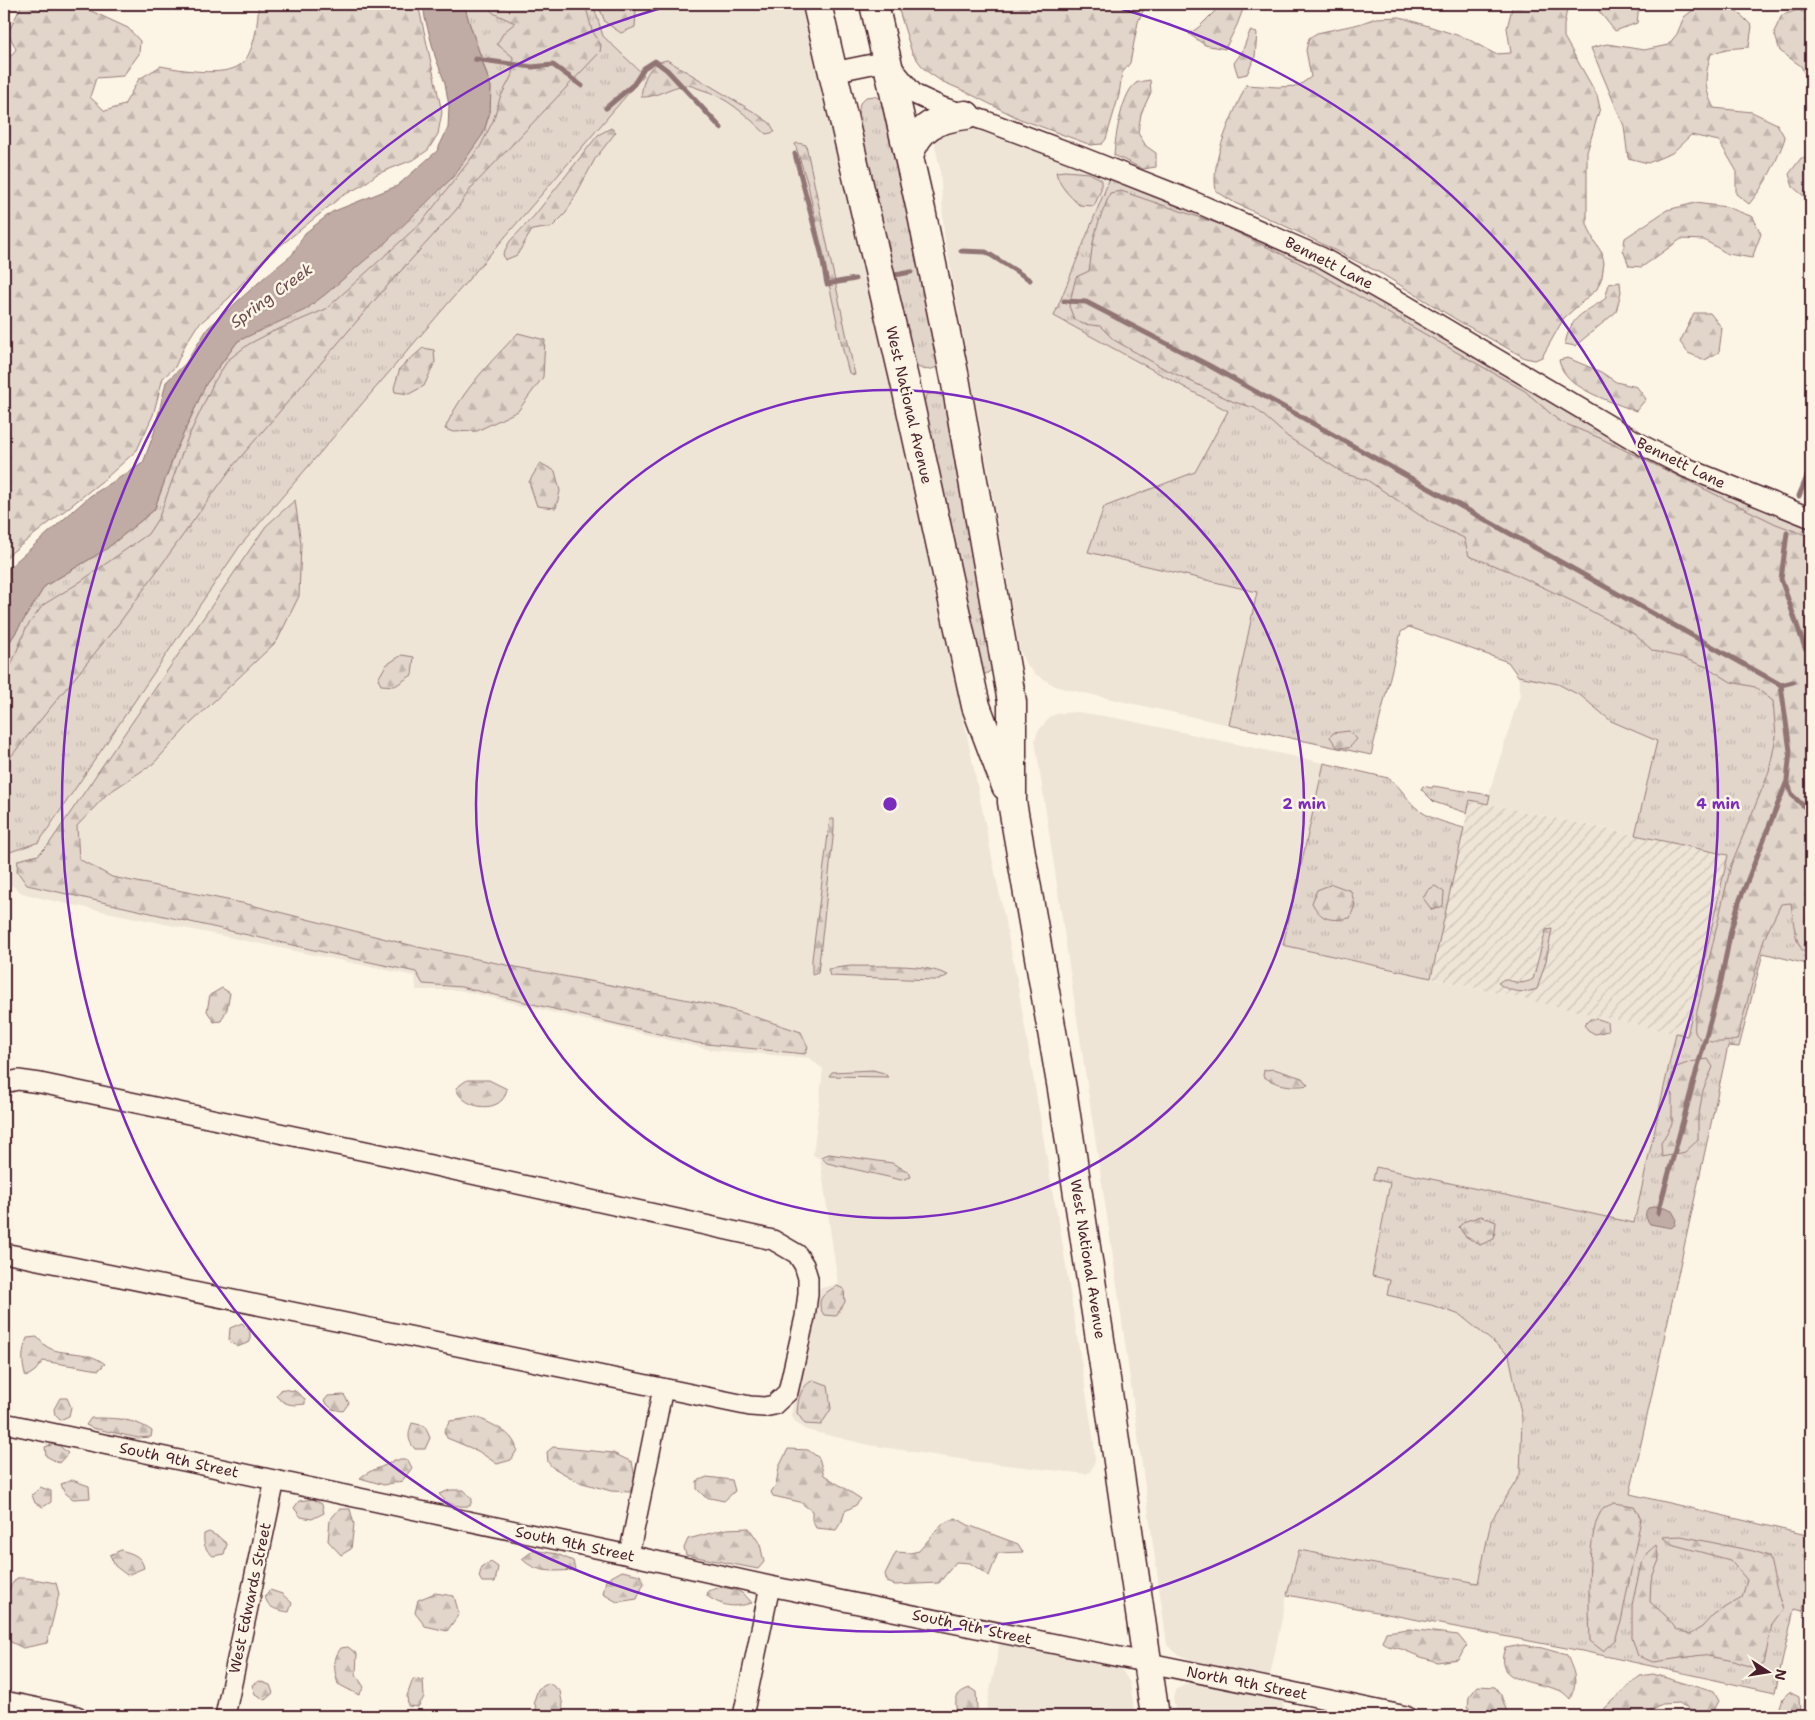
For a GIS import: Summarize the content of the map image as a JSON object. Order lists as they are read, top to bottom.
{
  "streets": {
    "main road": ["West National Avenue"],
    "street": [
      "Bennett Lane",
      "South 9th Street",
      "West Edwards Street",
      "North 9th Street"
    ]
  },
  "crossings": [
    ["Bennett Lane", "West National Avenue"],
    ["West National Avenue", "South 9th Street"],
    ["West National Avenue", "North 9th Street"],
    ["South 9th Street", "West Edwards Street"],
    ["South 9th Street", "North 9th Street"]
  ],
  "water": ["Spring Creek"],
  "north": "right",
  "rings": ["2 min", "4 min"]
}
